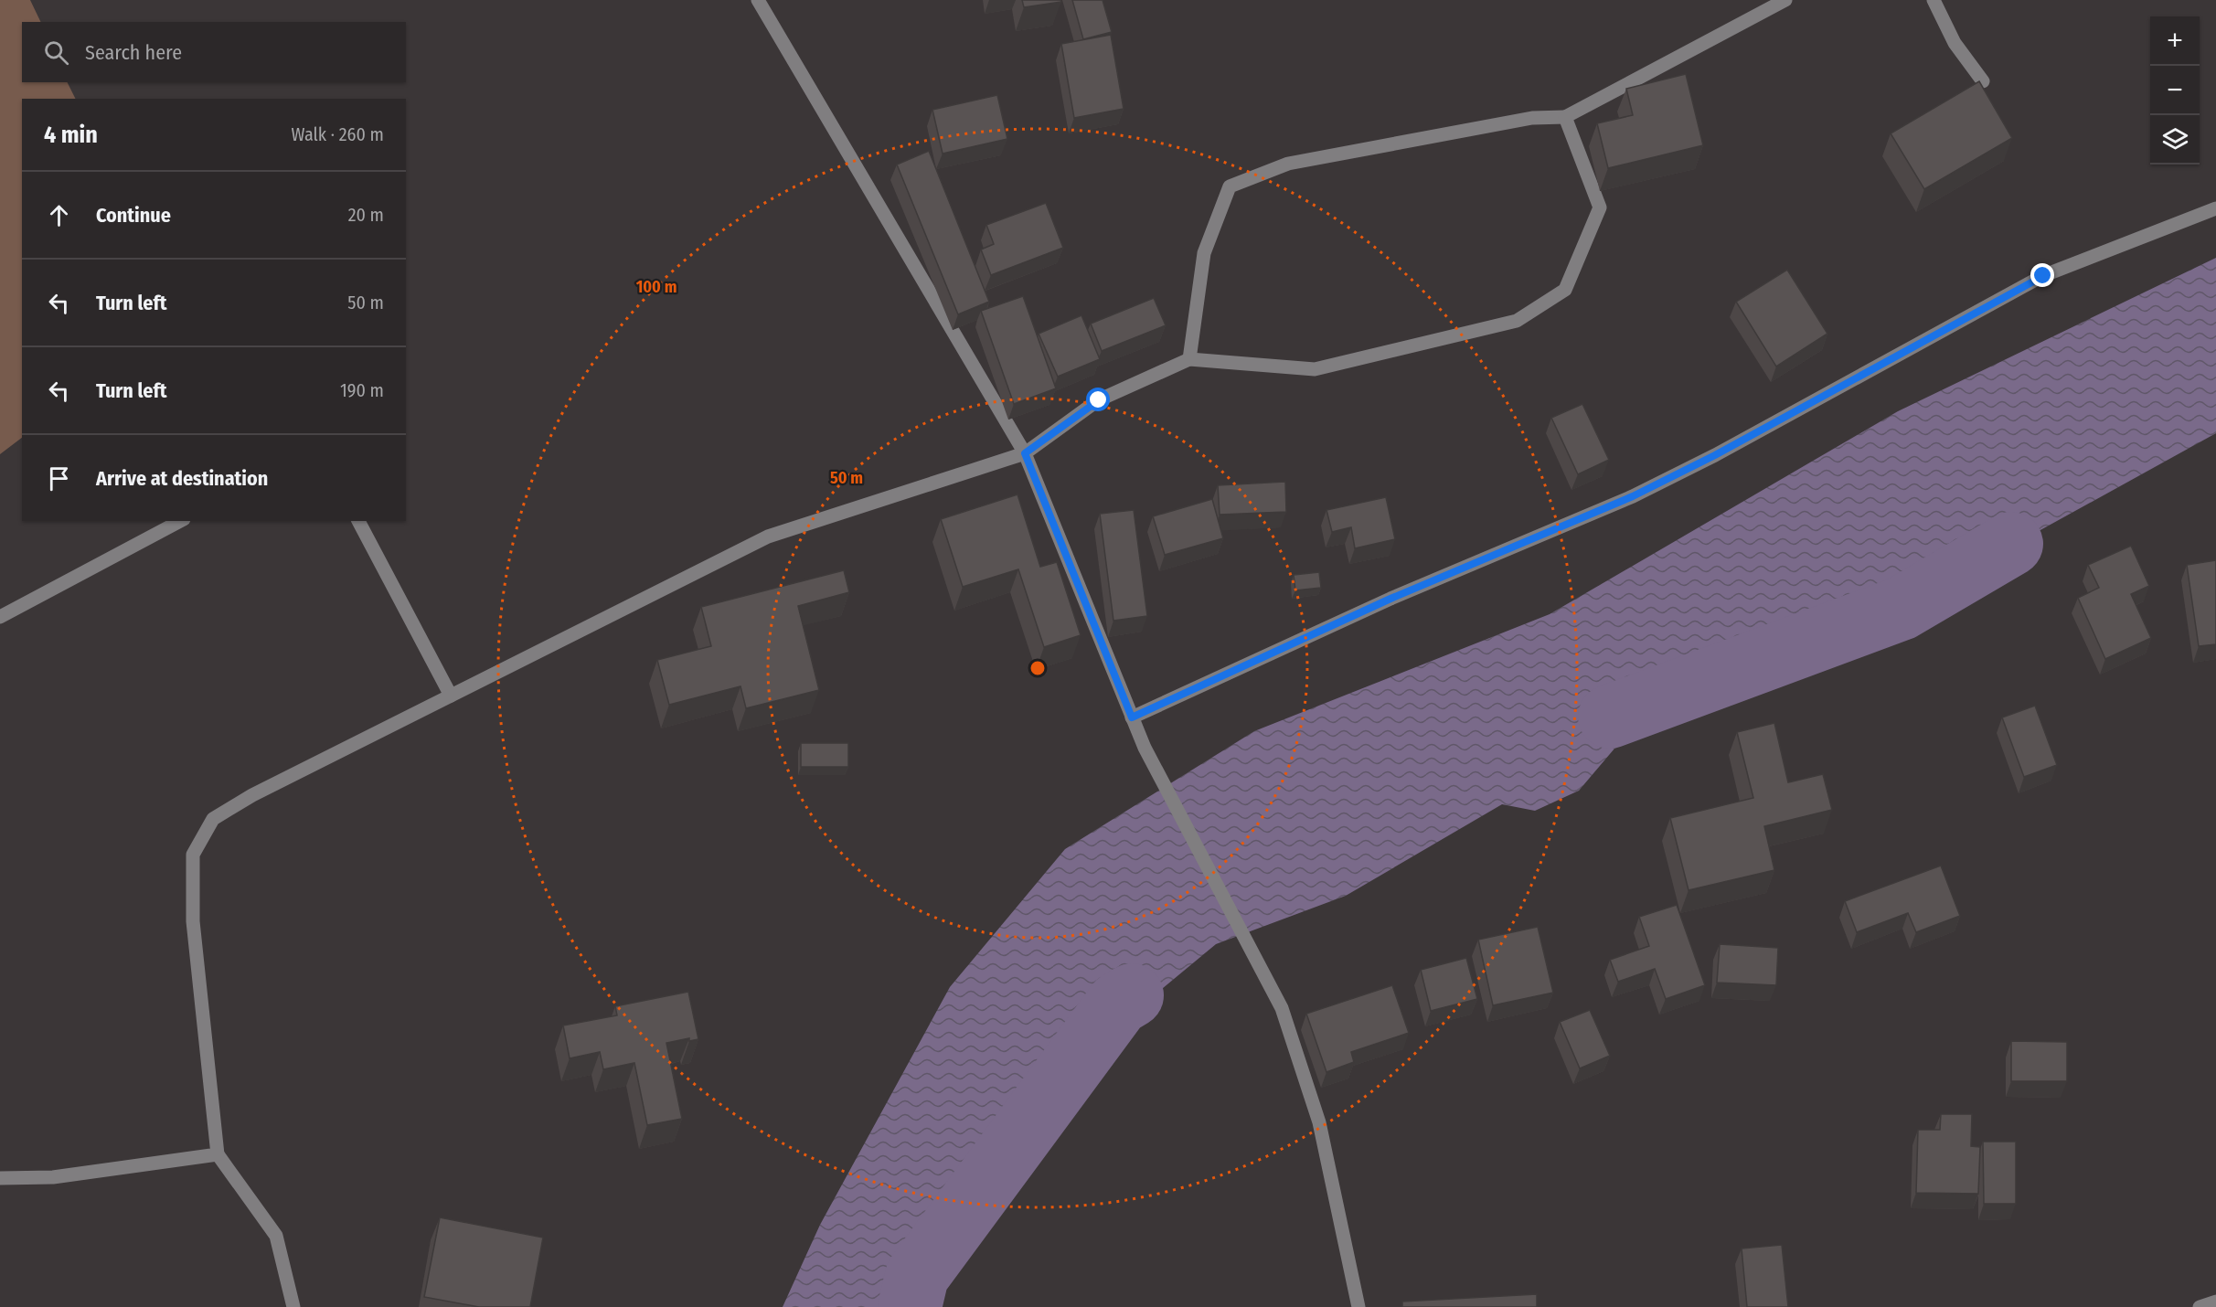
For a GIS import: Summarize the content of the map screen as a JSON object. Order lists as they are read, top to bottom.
{
  "page": {
    "map_buttons": ["+", "−"],
    "search": "Search here",
    "heading": ["4 min", "Walk · 260 m"],
    "list": [
      ["Continue", "20 m"],
      ["Turn left", "50 m"],
      ["Turn left", "190 m"],
      "Arrive at destination"
    ]
  },
  "rings": ["100 m", "50 m"]
}
